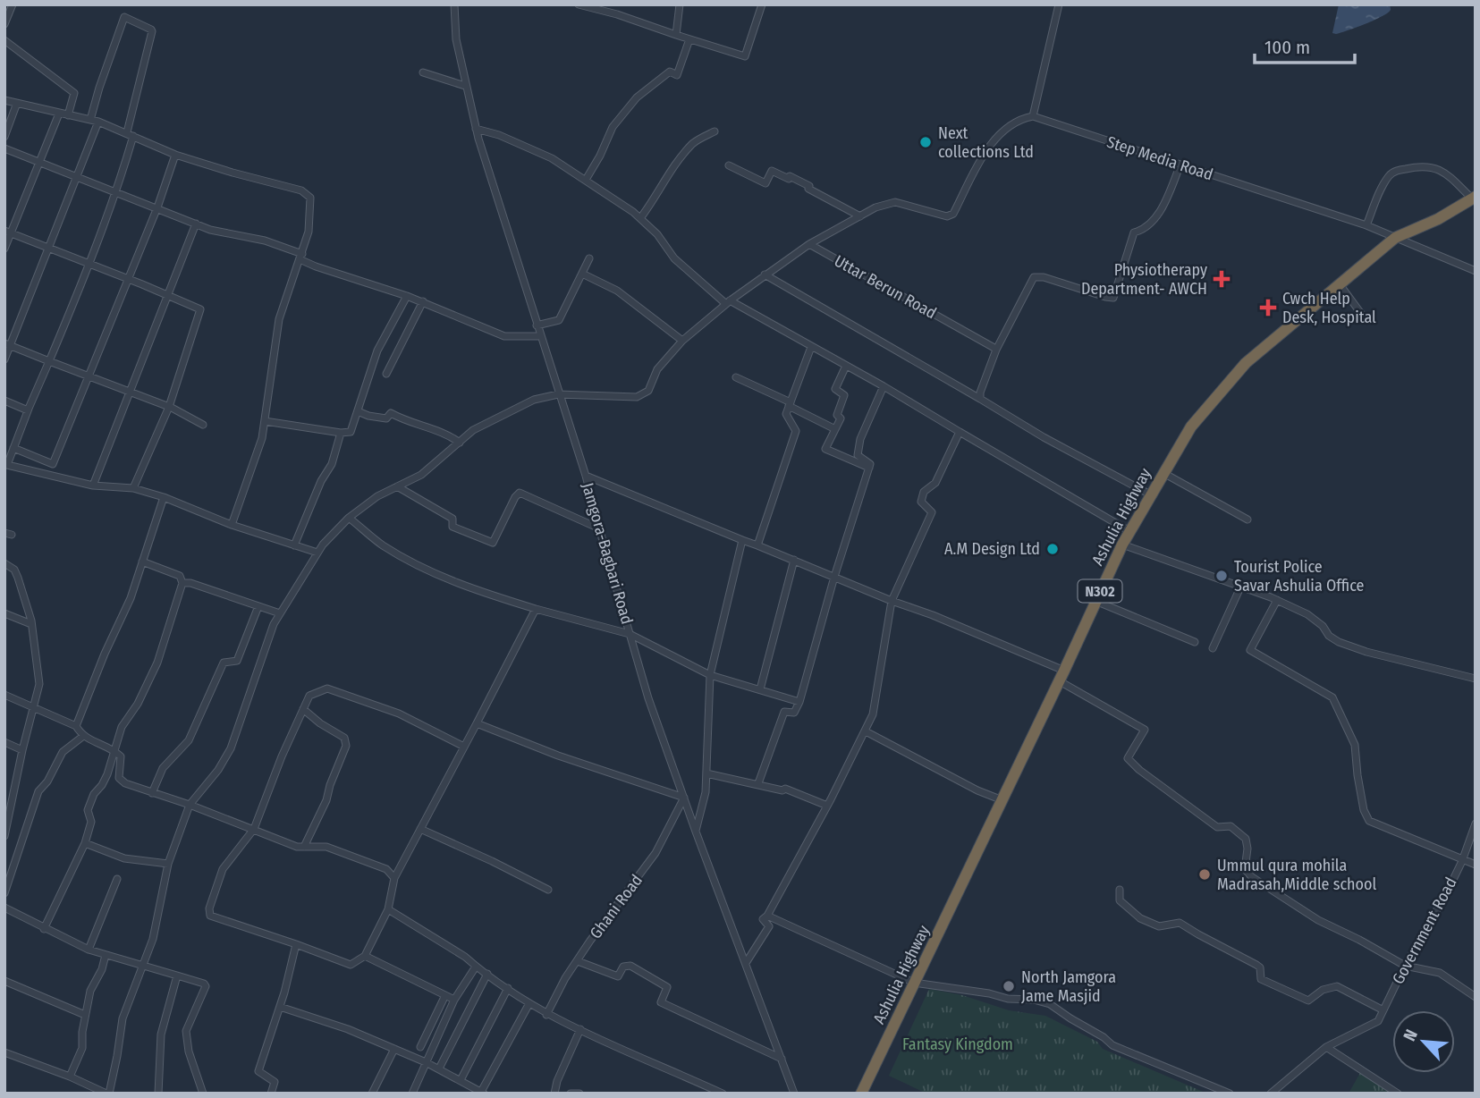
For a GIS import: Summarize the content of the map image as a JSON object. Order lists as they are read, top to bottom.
{
  "streets": {
    "highway": ["Ashulia Highway", "N302"],
    "street": [
      "Step Media Road",
      "Uttar Berun Road",
      "Jamgora-Bagbari Road",
      "Ghani Road",
      "Government Road"
    ]
  },
  "crossings": [
    ["Step Media Road", "Uttar Berun Road"],
    ["Step Media Road", "Ashulia Highway"],
    ["Jamgora-Bagbari Road", "Ghani Road"]
  ],
  "parks": ["Fantasy Kingdom"],
  "places": {
    "other": [
      "Next collections Ltd",
      "A.M Design Ltd",
      "Tourist Police Savar Ashulia Office",
      "Ummul qura mohila Madrasah,Middle school",
      "North Jamgora Jame Masjid"
    ],
    "health": ["Physiotherapy Department- AWCH", "Cwch Help Desk, Hospital"]
  },
  "scale_bar": "100 m",
  "north": "top left"
}
